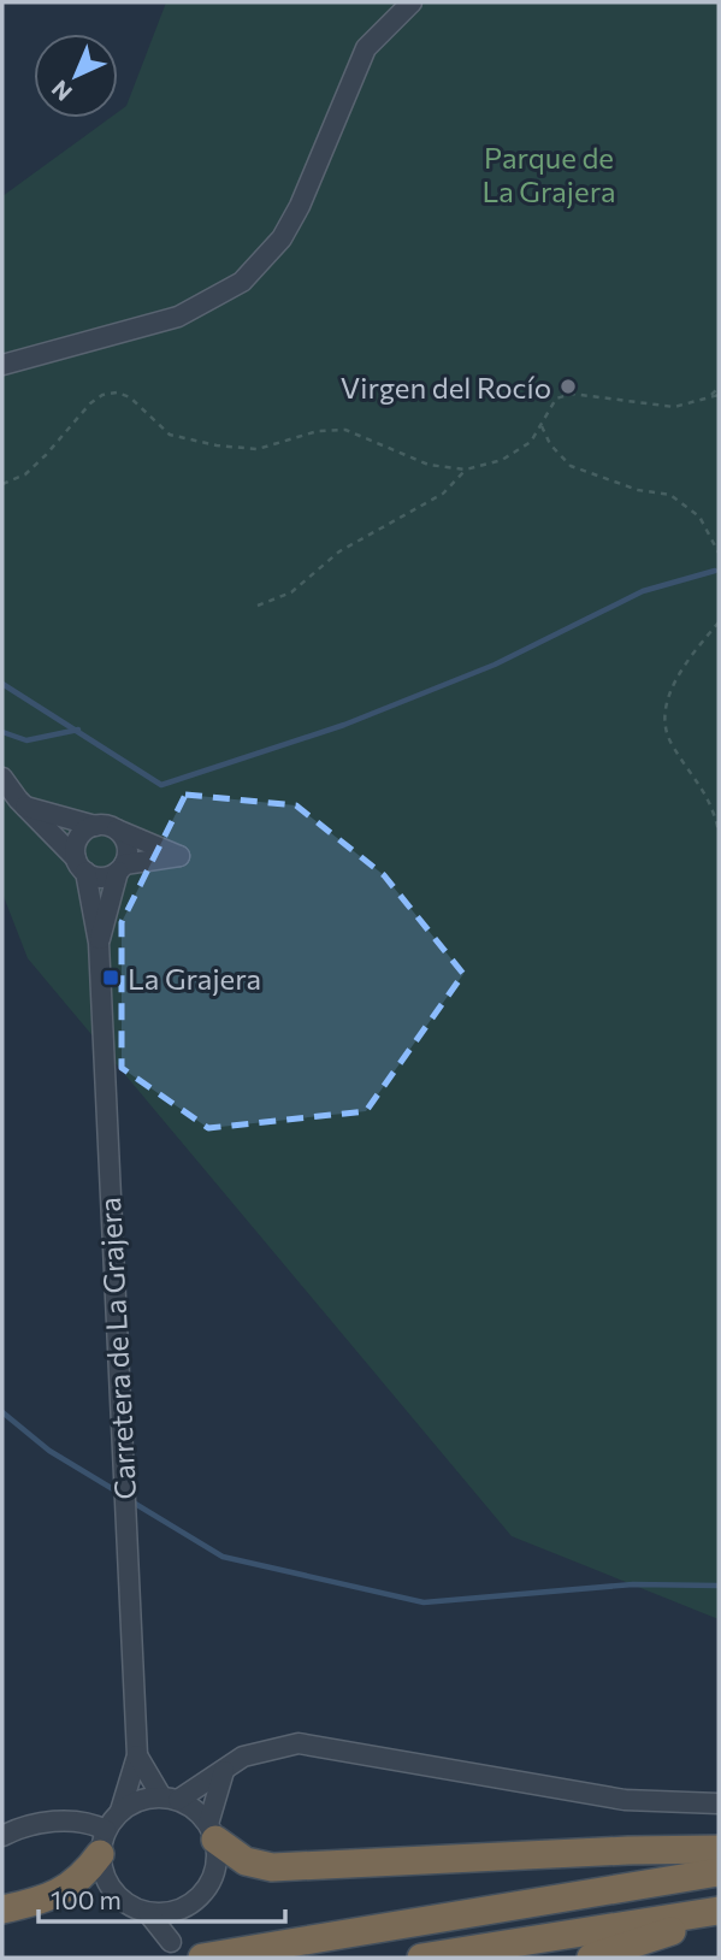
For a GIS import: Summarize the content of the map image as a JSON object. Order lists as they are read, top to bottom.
{
  "streets": {
    "street": ["Carretera de La Grajera"]
  },
  "parks": ["Parque de La Grajera"],
  "places": {
    "other": ["Virgen del Rocío"],
    "transit": ["La Grajera"]
  },
  "scale_bar": "100 m",
  "north": "bottom left"
}
